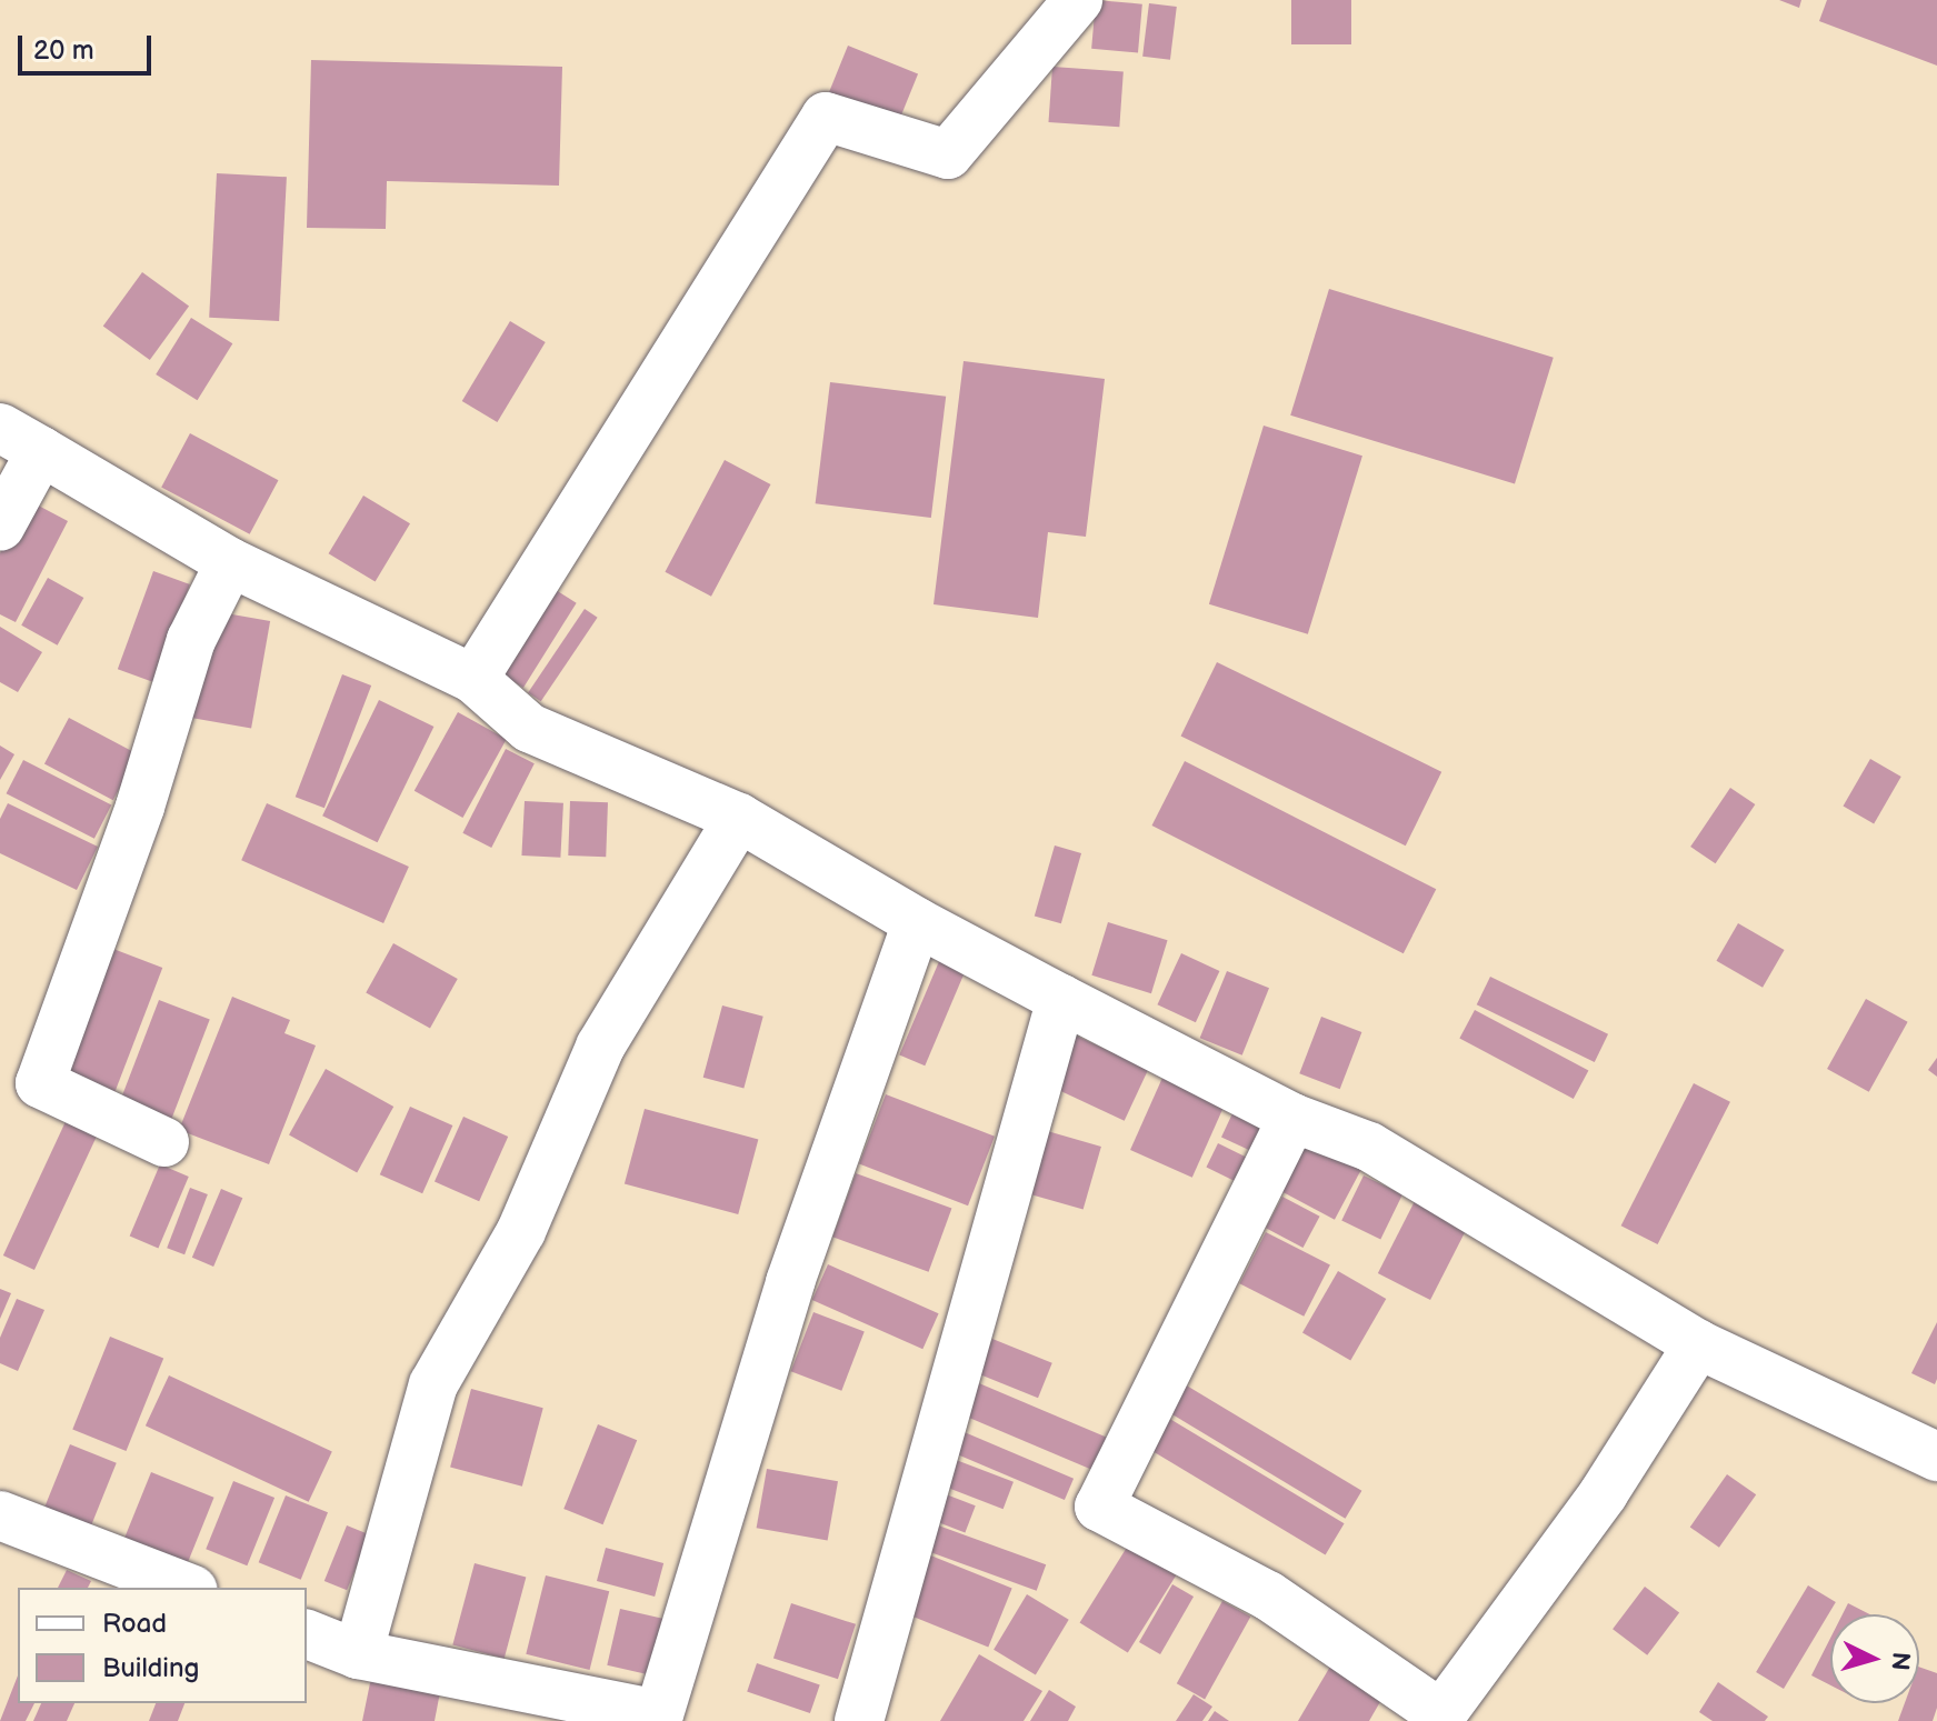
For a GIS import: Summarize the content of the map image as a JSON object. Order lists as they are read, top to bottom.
{
  "legend": ["Road", "Building"],
  "scale_bar": "20 m",
  "north": "right"
}
